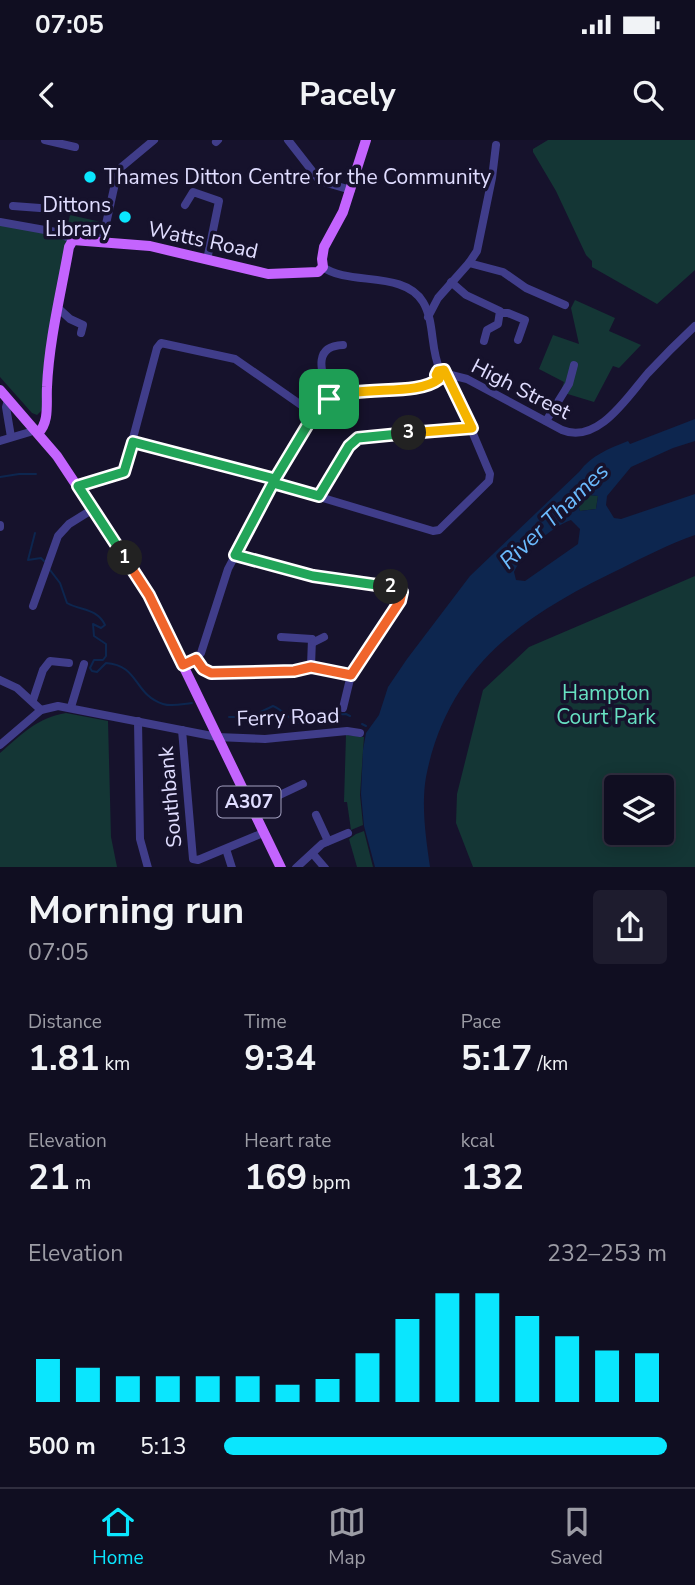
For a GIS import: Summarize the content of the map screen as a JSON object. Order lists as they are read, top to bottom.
{
  "streets": {
    "main road": ["Watts Road", "A307"],
    "street": ["High Street", "Ferry Road", "Southbank"]
  },
  "crossings": [
    ["Ferry Road", "Southbank"],
    ["Ferry Road", "A307"]
  ],
  "water": ["River Thames"],
  "parks": ["Hampton Court Park"],
  "places": ["Thames Ditton Centre for the Community", "Dittons Library"],
  "page": {
    "status": "07:05",
    "header": "Pacely",
    "pins": ["3", "1", "2"],
    "heading": ["Morning run", "07:05"],
    "stats": [
      ["Distance", "1.81 km"],
      ["Time", "9:34"],
      ["Pace", "5:17 /km"],
      ["Elevation", "21 m"],
      ["Heart rate", "169 bpm"],
      ["kcal", "132"]
    ],
    "chart": ["Elevation", "232–253 m"],
    "list": [
      {
        "name": "500 m",
        "note": "5:13"
      }
    ],
    "tabs": ["Home", "Map", "Saved"]
  }
}
